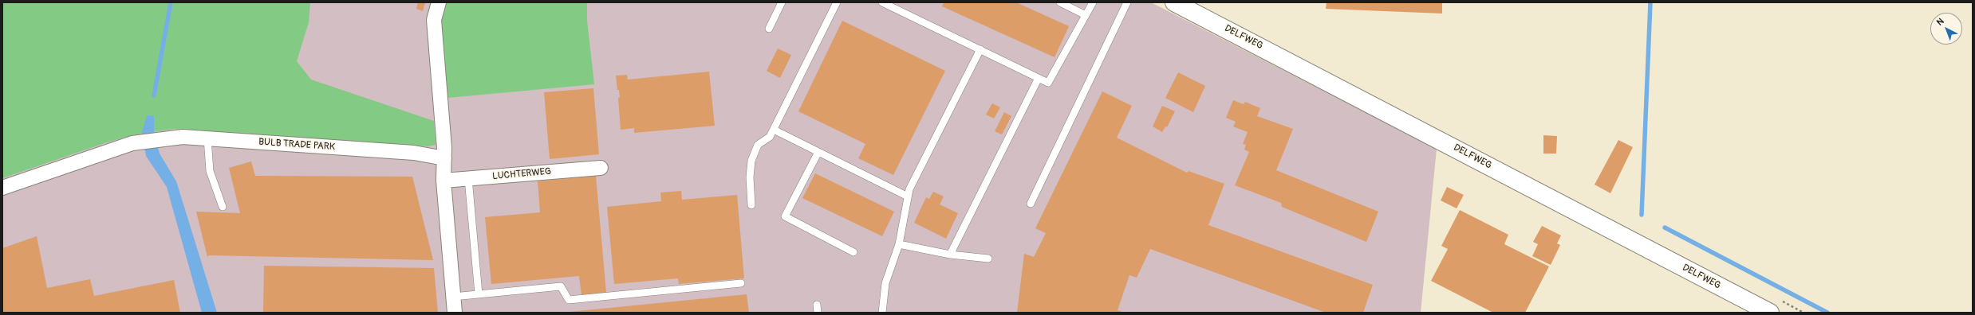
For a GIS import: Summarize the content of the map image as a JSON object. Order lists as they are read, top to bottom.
{
  "streets": {
    "main road": ["DELFWEG"],
    "street": ["BULB TRADE PARK", "LUCHTERWEG"]
  },
  "north": "top left"
}
